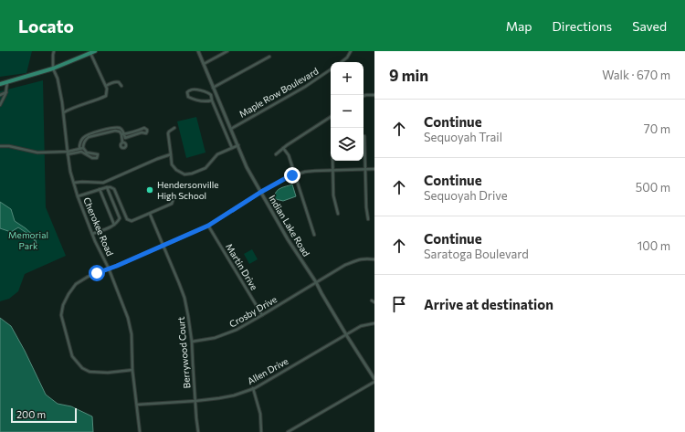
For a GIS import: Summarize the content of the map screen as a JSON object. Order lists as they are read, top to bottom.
{
  "streets": {
    "street": [
      "Maple Row Boulevard",
      "Indian Lake Road",
      "Cherokee Road",
      "Martin Drive",
      "Crosby Drive",
      "Berrywood Court",
      "Allen Drive"
    ]
  },
  "crossings": [
    ["Maple Row Boulevard", "Indian Lake Road"],
    ["Indian Lake Road", "Crosby Drive"],
    ["Indian Lake Road", "Allen Drive"],
    ["Cherokee Road", "Allen Drive"],
    ["Martin Drive", "Crosby Drive"],
    ["Crosby Drive", "Berrywood Court"],
    ["Berrywood Court", "Allen Drive"]
  ],
  "parks": ["Memorial Park"],
  "places": ["Hendersonville High School"],
  "scale_bar": "200 m",
  "page": {
    "header": "Locato",
    "nav": ["Map", "Directions", "Saved"],
    "heading": ["9 min", "Walk · 670 m"],
    "map_buttons": ["+", "−"],
    "list": [
      ["Continue", "Sequoyah Trail", "70 m"],
      ["Continue", "Sequoyah Drive", "500 m"],
      ["Continue", "Saratoga Boulevard", "100 m"],
      "Arrive at destination"
    ],
    "scale": "200 m"
  }
}
